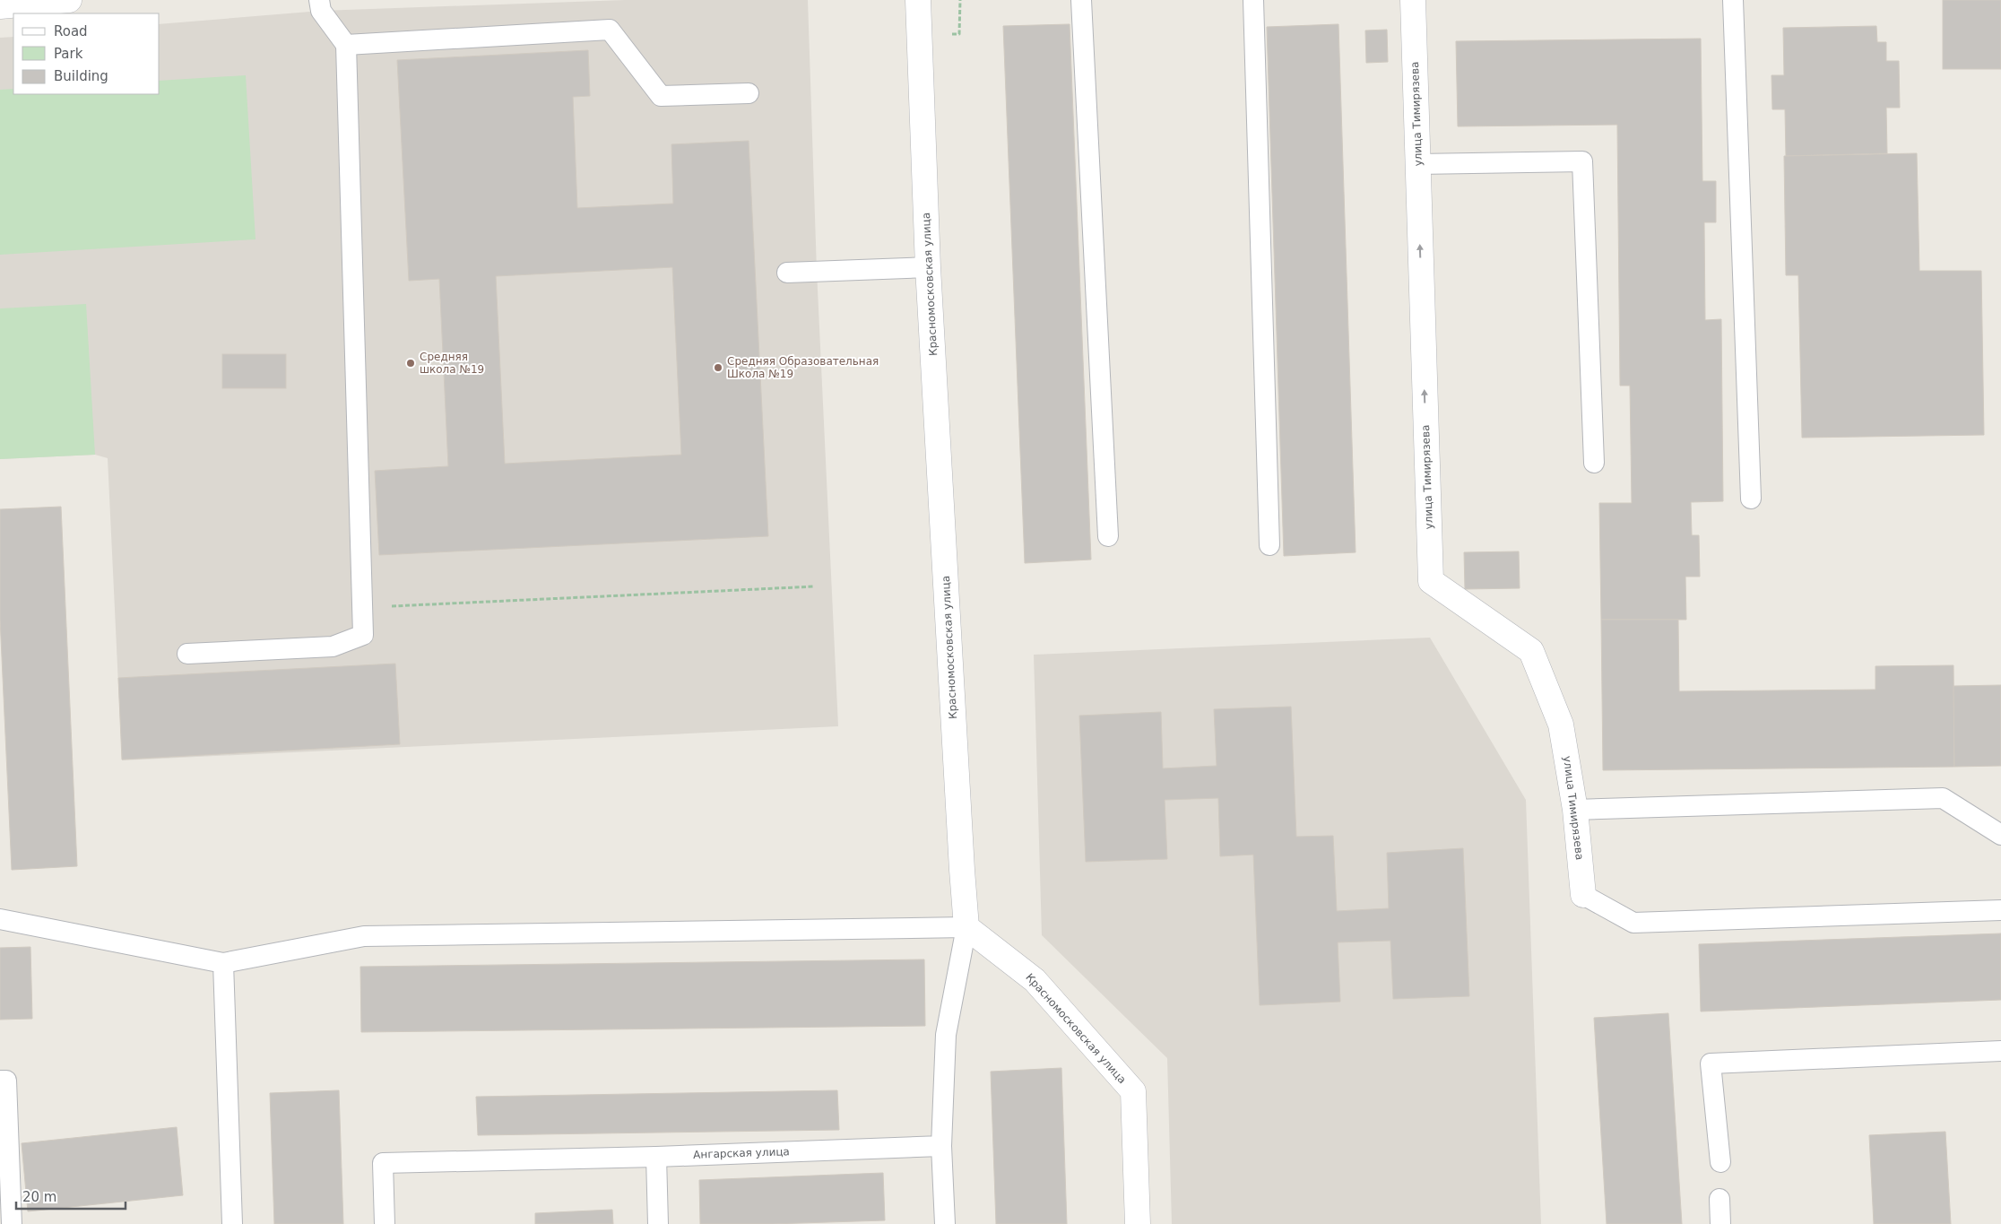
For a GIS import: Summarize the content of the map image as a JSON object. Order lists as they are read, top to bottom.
{
  "streets": {
    "street": ["улица Тимирязева", "Красномосковская улица"],
    "lane": ["Ангарская улица"]
  },
  "one_way": ["улица Тимирязева"],
  "places": ["Средняя школа №19", "Средняя Образовательная Школа №19"],
  "legend": ["Road", "Park", "Building"],
  "scale_bar": "20 m"
}
